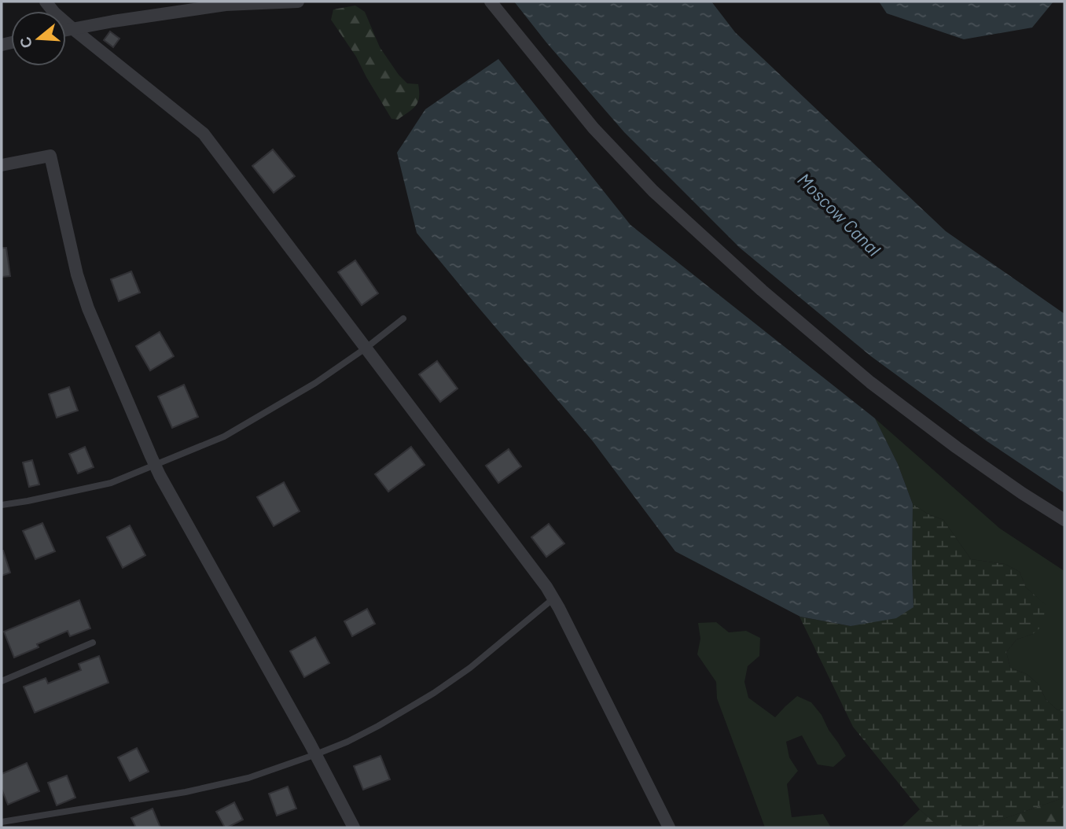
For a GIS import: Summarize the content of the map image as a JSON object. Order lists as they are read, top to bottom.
{
  "water": ["Moscow Canal"],
  "north": "left"
}
